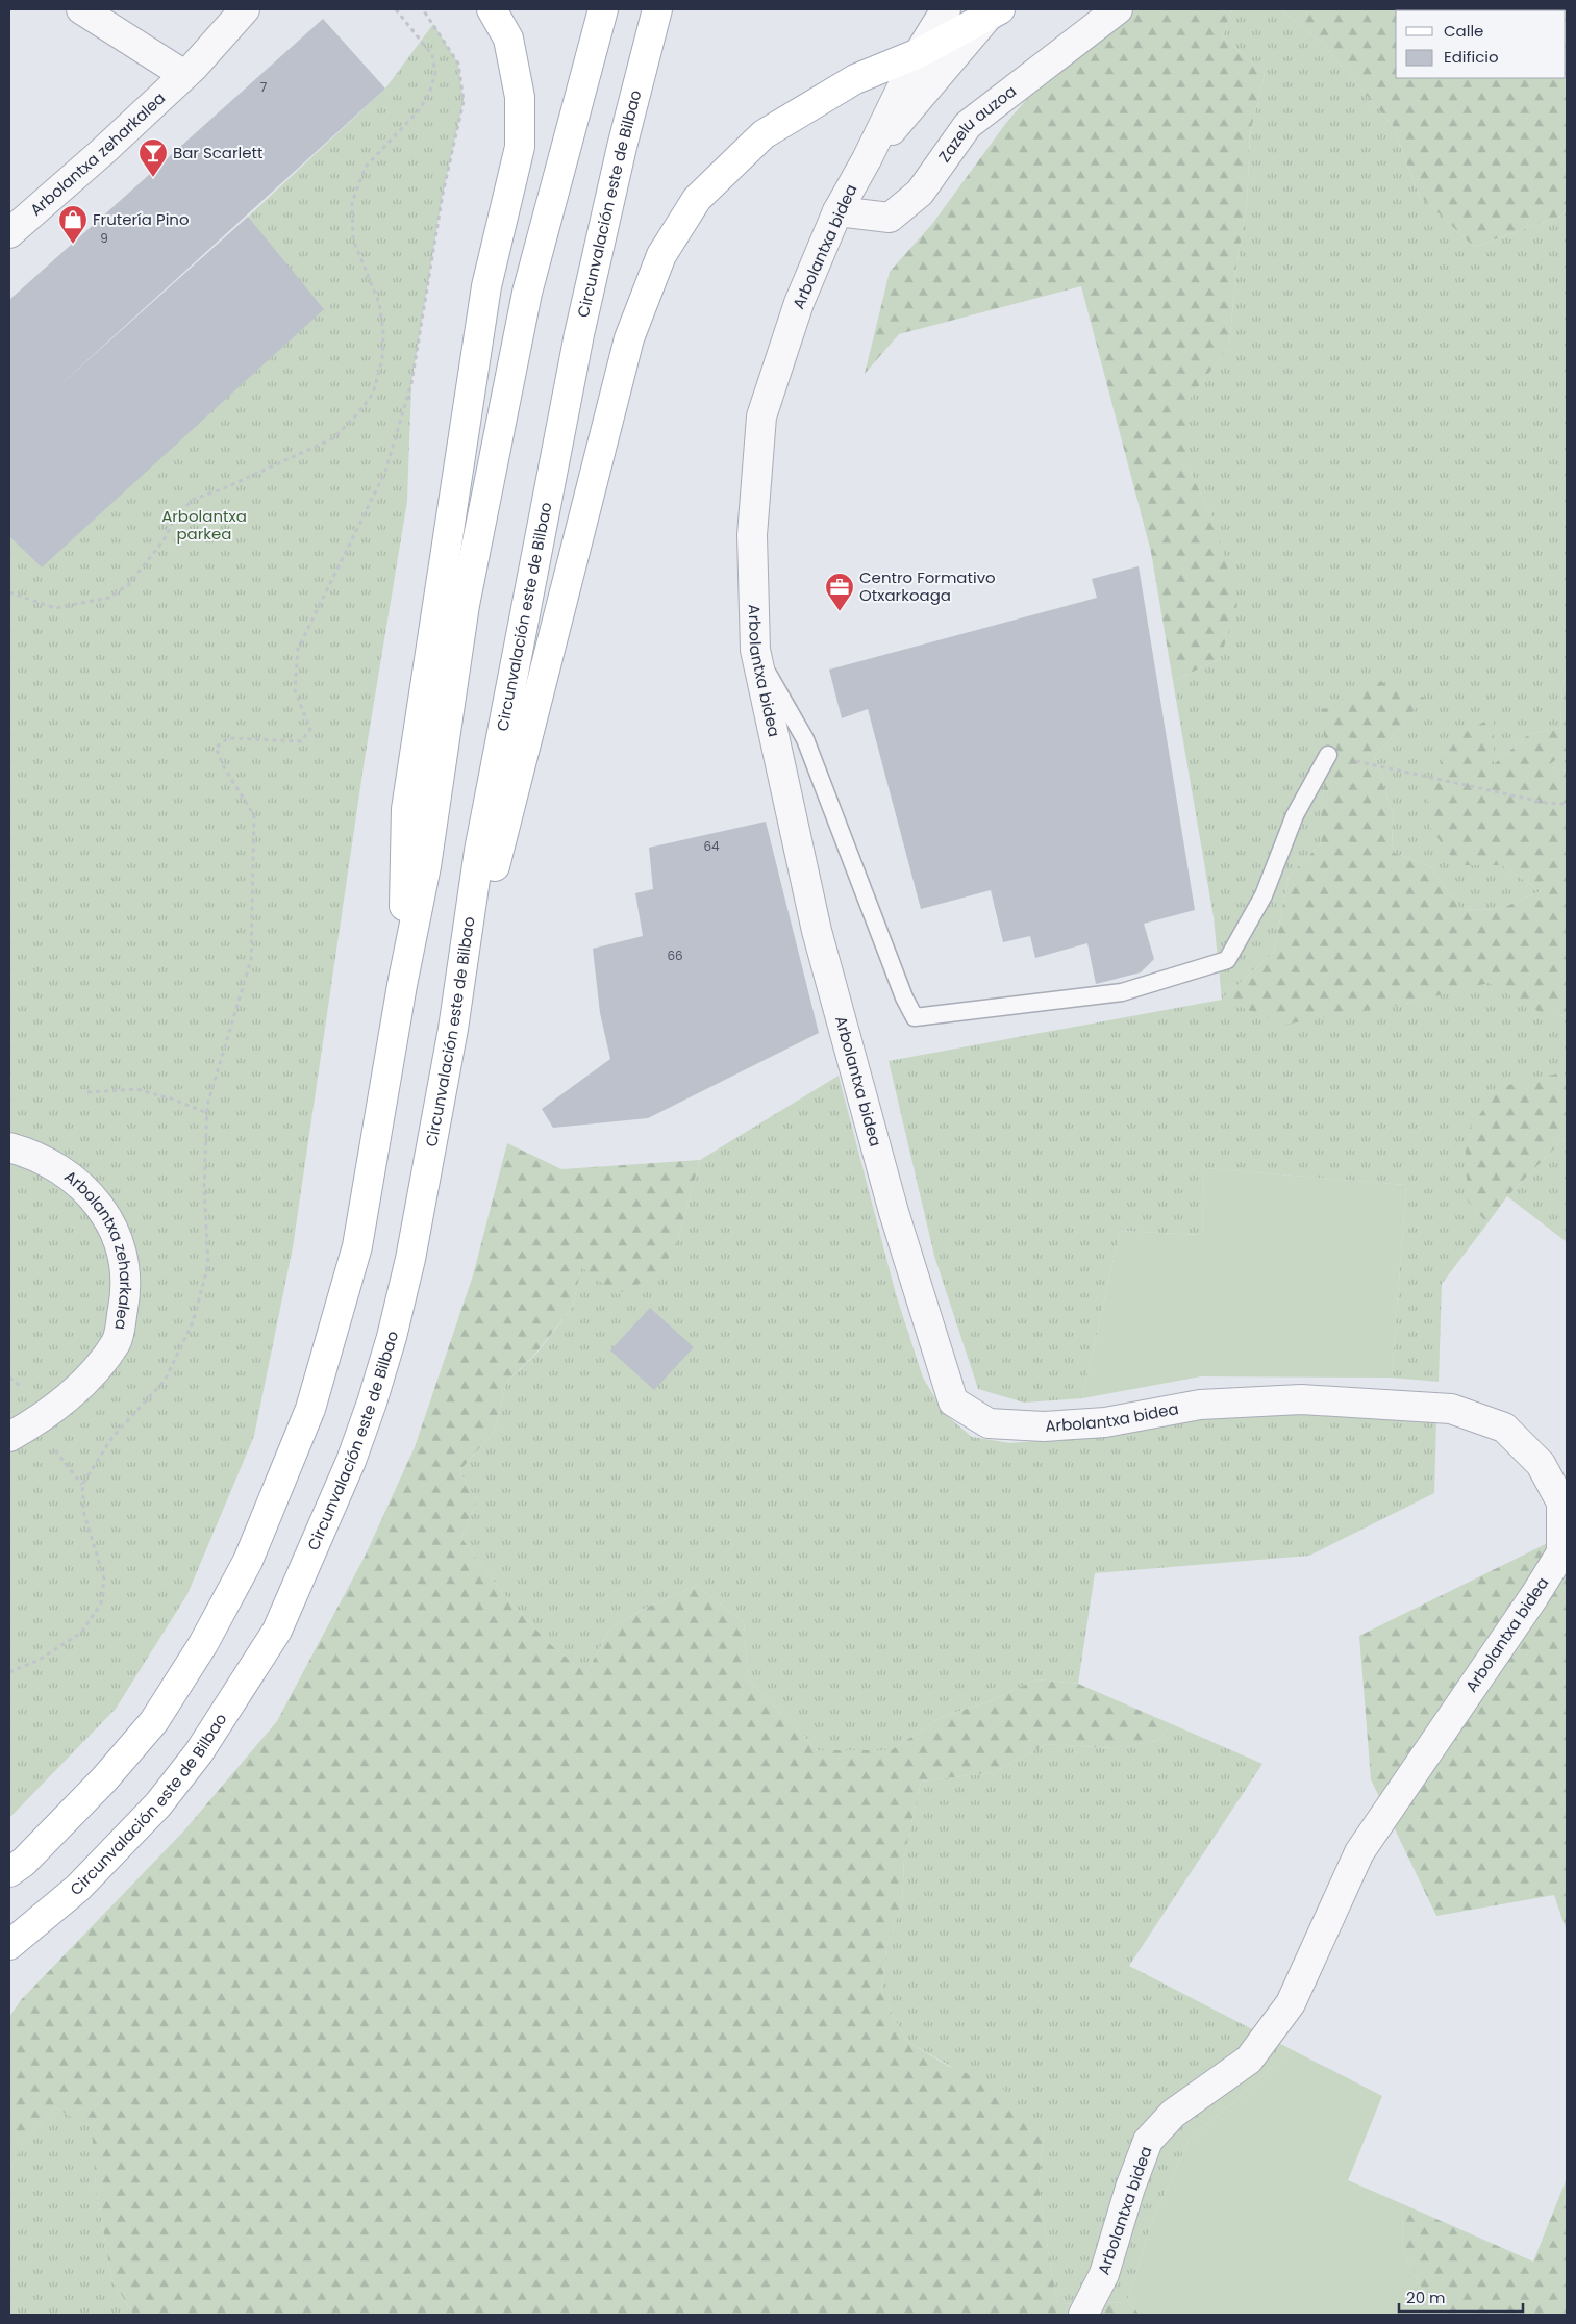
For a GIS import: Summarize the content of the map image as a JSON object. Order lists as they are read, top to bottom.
{
  "streets": {
    "main road": ["Circunvalación este de Bilbao"],
    "street": ["Zazelu auzoa", "Arbolantxa zeharkalea", "Arbolantxa bidea"]
  },
  "crossings": [
    ["Zazelu auzoa", "Arbolantxa bidea"]
  ],
  "parks": ["Arbolantxa parkea"],
  "places": {
    "bar": ["Bar Scarlett"],
    "shop": ["Frutería Pino"],
    "office": ["Centro Formativo Otxarkoaga"]
  },
  "house_numbers": [
    "7",
    "9",
    "64",
    "66"
  ],
  "legend": ["Calle", "Edificio"],
  "scale_bar": "20 m"
}
